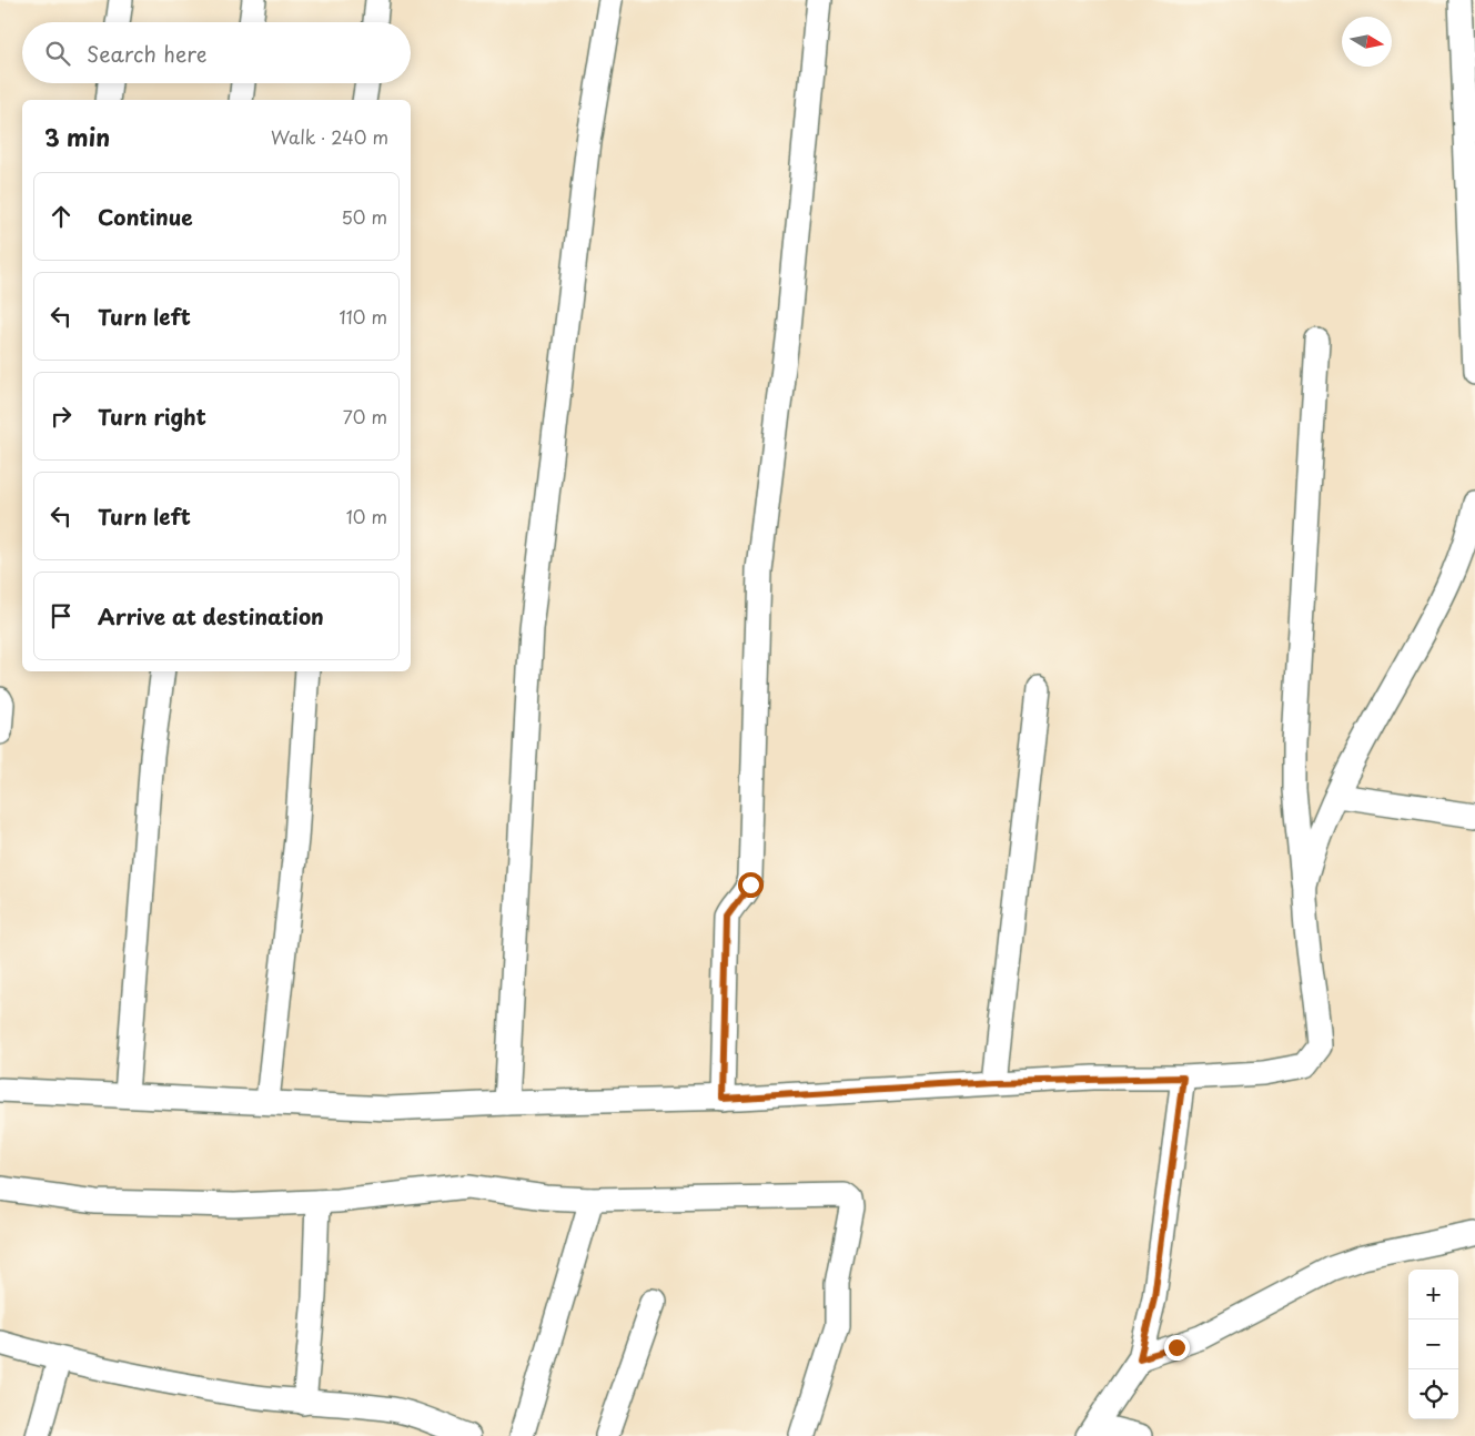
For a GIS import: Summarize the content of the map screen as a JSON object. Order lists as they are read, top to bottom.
{
  "north": "right",
  "page": {
    "search": "Search here",
    "heading": ["3 min", "Walk · 240 m"],
    "list": [
      ["Continue", "50 m"],
      ["Turn left", "110 m"],
      ["Turn right", "70 m"],
      ["Turn left", "10 m"],
      "Arrive at destination"
    ],
    "map_buttons": ["+", "−"]
  }
}
